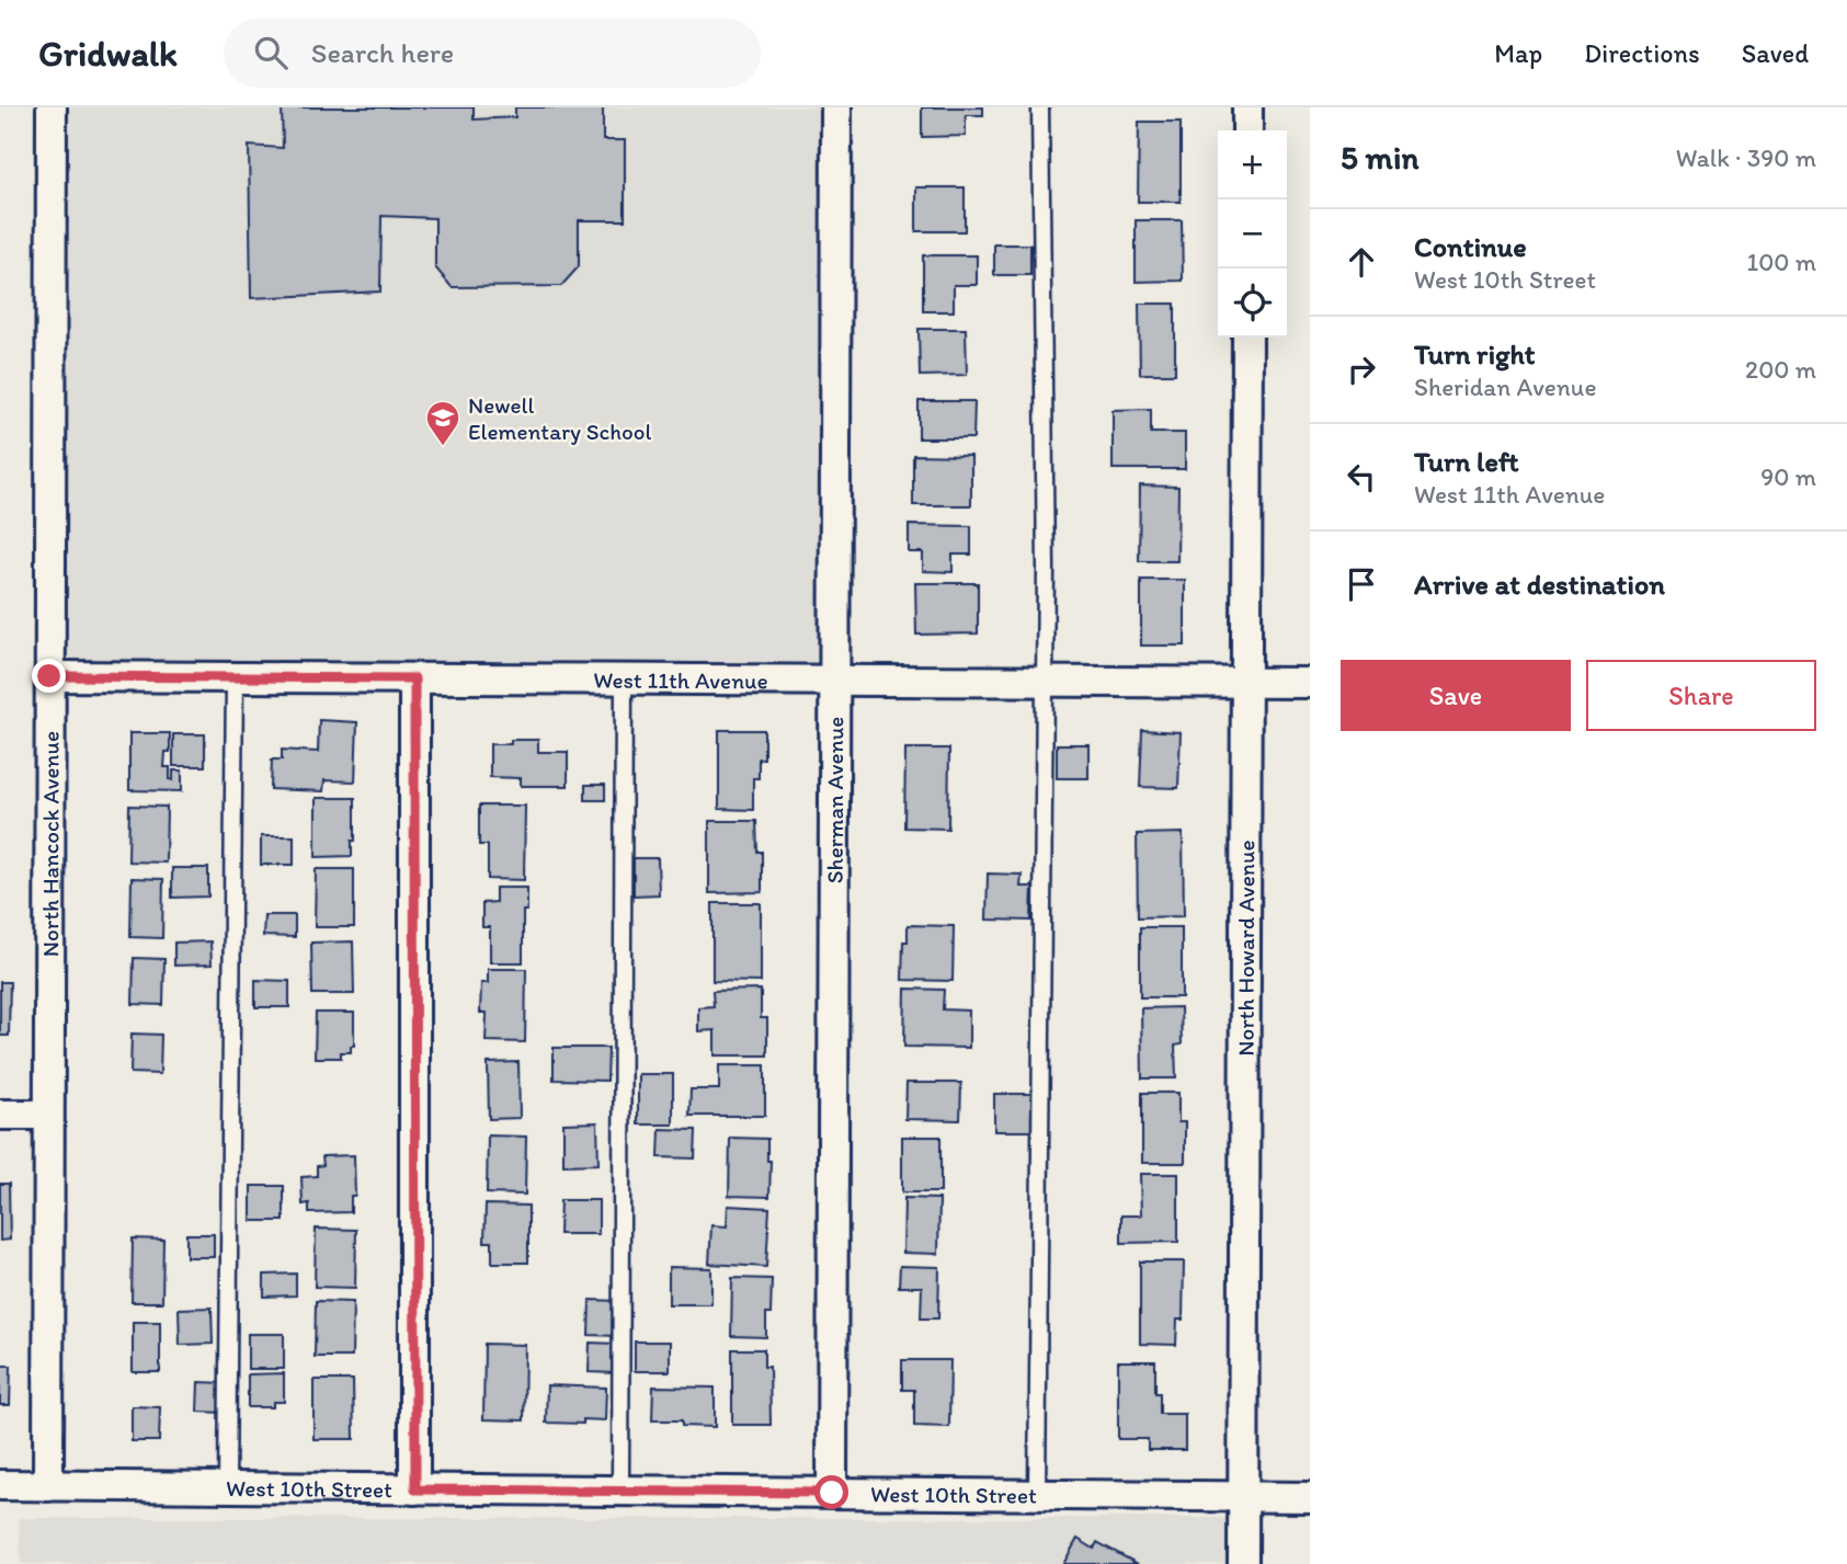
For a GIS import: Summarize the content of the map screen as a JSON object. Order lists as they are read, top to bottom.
{
  "streets": {
    "street": [
      "West 11th Avenue",
      "Sherman Avenue",
      "North Hancock Avenue",
      "North Howard Avenue",
      "West 10th Street"
    ]
  },
  "crossings": [
    ["West 11th Avenue", "Sherman Avenue"],
    ["West 11th Avenue", "North Hancock Avenue"],
    ["West 11th Avenue", "North Howard Avenue"],
    ["Sherman Avenue", "West 10th Street"],
    ["North Hancock Avenue", "West 10th Street"],
    ["North Howard Avenue", "West 10th Street"]
  ],
  "places": {
    "school or university": ["Newell Elementary School"]
  },
  "page": {
    "header": "Gridwalk",
    "search": "Search here",
    "nav": ["Map", "Directions", "Saved"],
    "heading": ["5 min", "Walk · 390 m"],
    "map_buttons": ["+", "−"],
    "list": [
      ["Continue", "West 10th Street", "100 m"],
      ["Turn right", "Sheridan Avenue", "200 m"],
      ["Turn left", "West 11th Avenue", "90 m"],
      "Arrive at destination"
    ],
    "buttons": ["Save", "Share"]
  }
}
